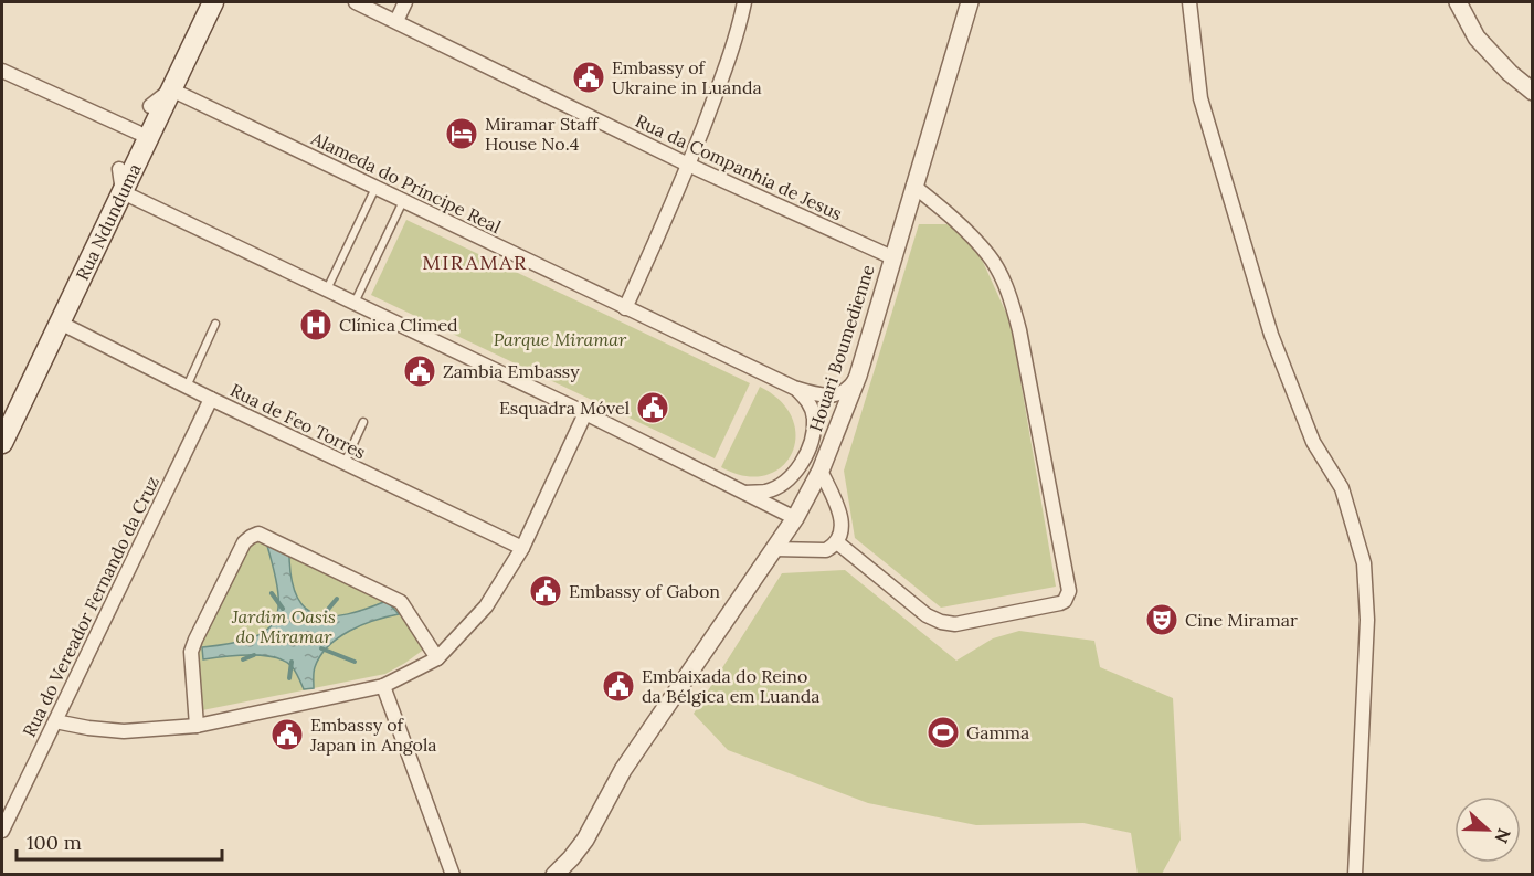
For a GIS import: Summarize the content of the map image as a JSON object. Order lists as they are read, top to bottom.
{
  "streets": {
    "main road": ["Rua Ndunduma"],
    "street": [
      "Rua da Companhia de Jesus",
      "Alameda do Príncipe Real",
      "Houari Boumedienne",
      "Rua de Feo Torres",
      "Rua do Vereador Fernando da Cruz"
    ]
  },
  "crossings": [
    ["Rua da Companhia de Jesus", "Houari Boumedienne"],
    ["Alameda do Príncipe Real", "Rua Ndunduma"],
    ["Alameda do Príncipe Real", "Houari Boumedienne"],
    ["Rua Ndunduma", "Rua de Feo Torres"],
    ["Rua de Feo Torres", "Rua do Vereador Fernando da Cruz"]
  ],
  "districts": ["MIRAMAR"],
  "parks": ["Parque Miramar", "Jardim Oasis do Miramar"],
  "places": {
    "public building": [
      "Embassy of Ukraine in Luanda",
      "Zambia Embassy",
      "Esquadra Móvel",
      "Embassy of Gabon",
      "Embaixada do Reino da Bélgica em Luanda",
      "Embassy of Japan in Angola"
    ],
    "hotel": ["Miramar Staff House No.4"],
    "hospital": ["Clínica Climed"],
    "theatre": ["Cine Miramar"],
    "sports": ["Gamma"]
  },
  "scale_bar": "100 m",
  "north": "right"
}
